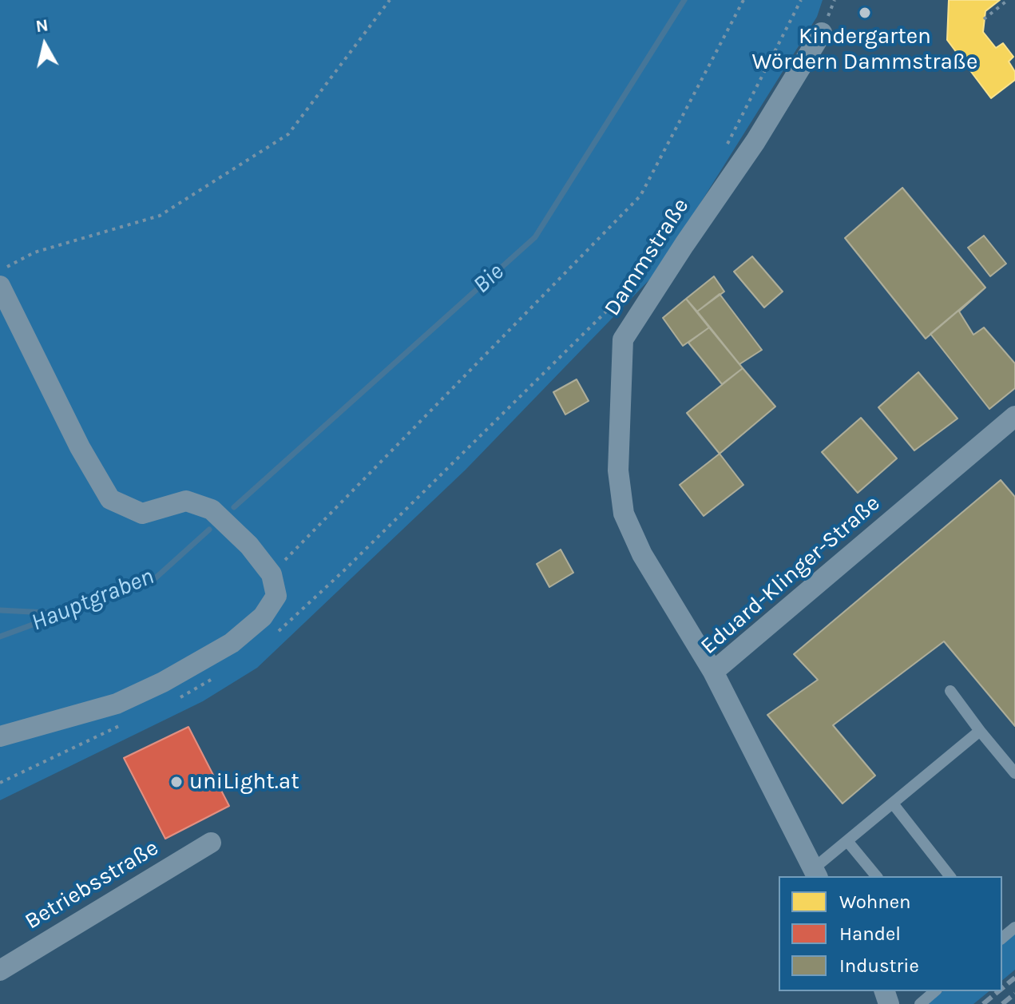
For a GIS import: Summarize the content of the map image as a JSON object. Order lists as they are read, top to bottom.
{
  "streets": {
    "street": ["Dammstraße", "Eduard-Klinger-Straße", "Betriebsstraße"]
  },
  "crossings": [
    ["Dammstraße", "Eduard-Klinger-Straße"]
  ],
  "water": ["Bie", "Hauptgraben"],
  "places": ["Kindergarten Wördern Dammstraße", "uniLight.at"],
  "legend": ["Wohnen", "Handel", "Industrie"],
  "north": "top"
}
